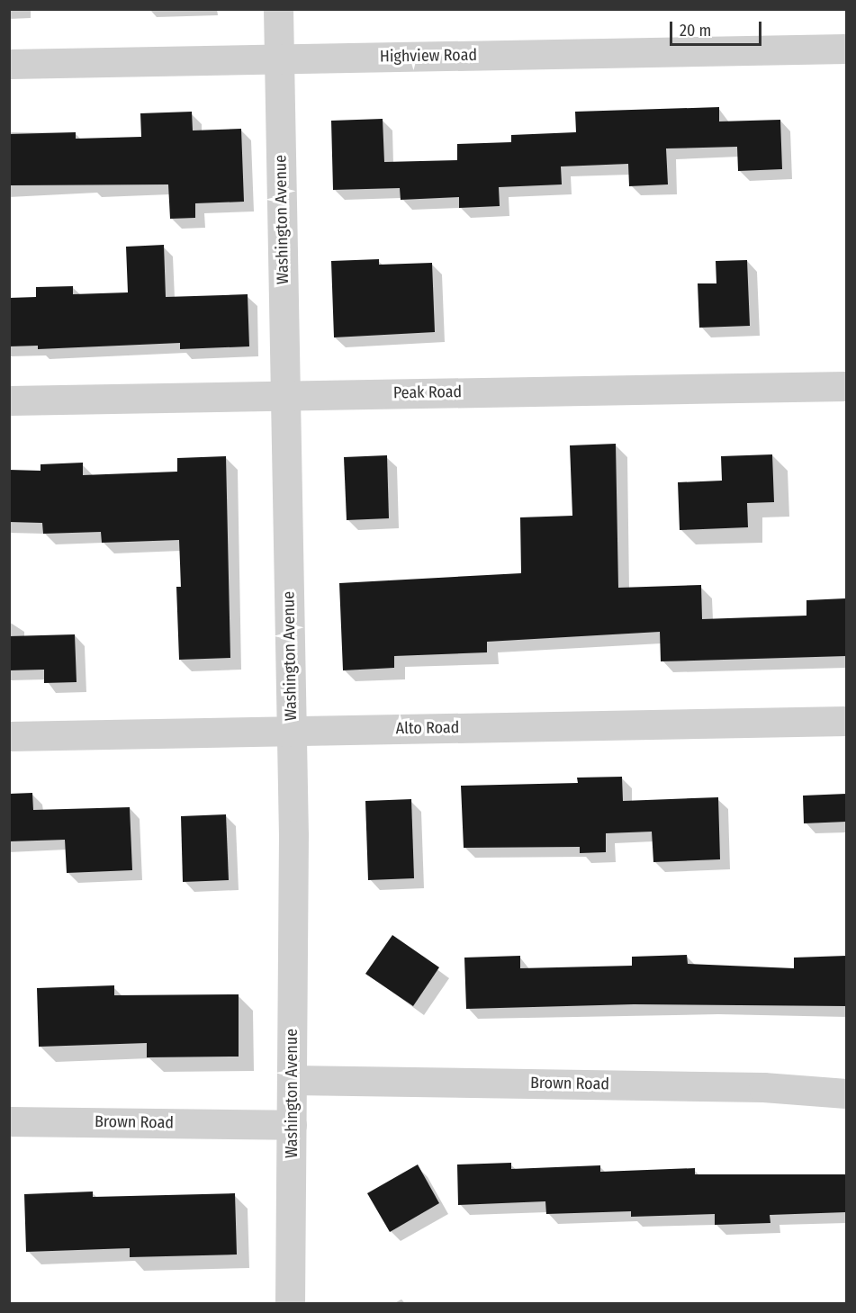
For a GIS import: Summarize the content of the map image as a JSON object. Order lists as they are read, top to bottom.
{
  "streets": {
    "street": [
      "Highview Road",
      "Washington Avenue",
      "Peak Road",
      "Alto Road",
      "Brown Road"
    ]
  },
  "crossings": [
    ["Highview Road", "Washington Avenue"],
    ["Washington Avenue", "Peak Road"],
    ["Washington Avenue", "Alto Road"],
    ["Washington Avenue", "Brown Road"]
  ],
  "scale_bar": "20 m"
}
